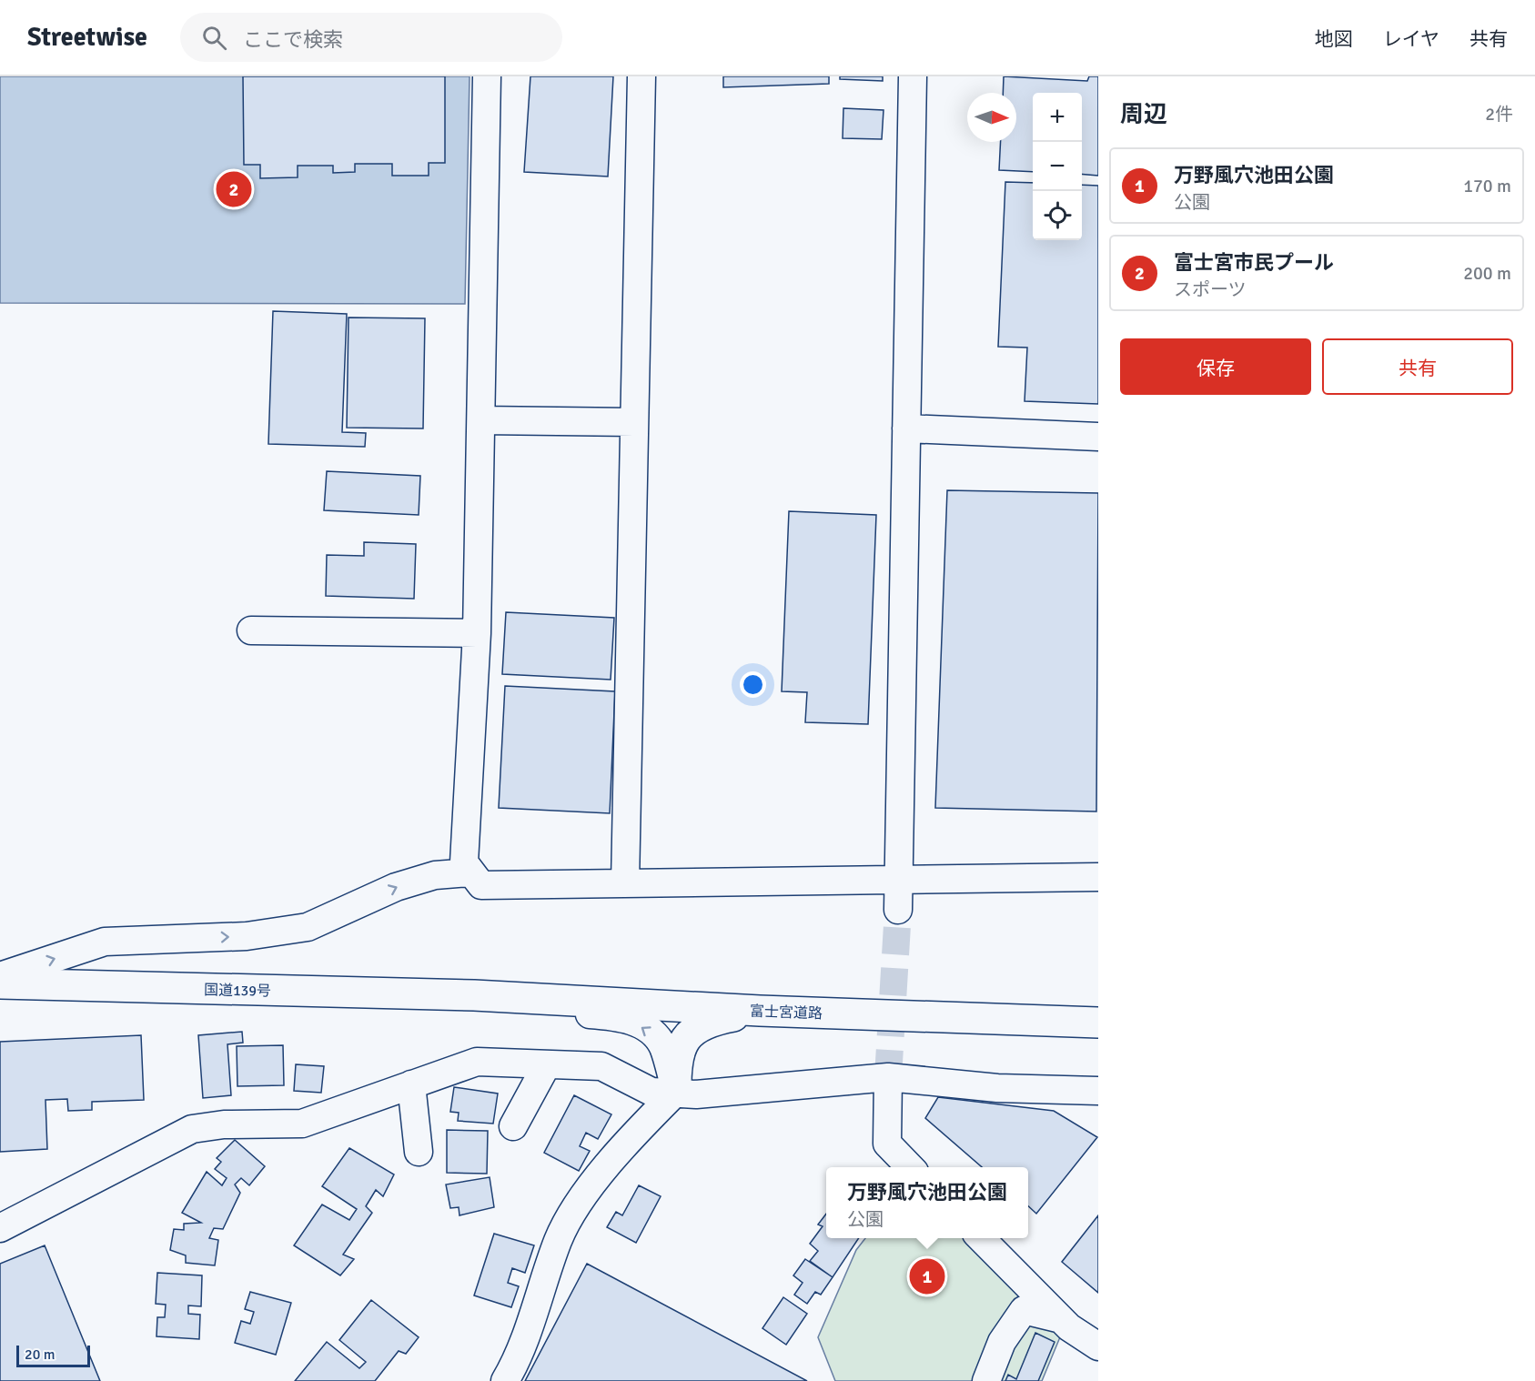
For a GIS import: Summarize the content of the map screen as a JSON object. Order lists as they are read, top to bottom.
{
  "streets": {
    "highway": ["国道139号", "富士宮道路"]
  },
  "crossings": [
    ["国道139号", "富士宮道路"]
  ],
  "scale_bar": "20 m",
  "north": "right",
  "page": {
    "header": "Streetwise",
    "search": "ここで検索",
    "nav": ["地図", "レイヤ", "共有"],
    "heading": ["周辺", "2件"],
    "map_buttons": ["+", "−"],
    "list": [
      {
        "mark": "1",
        "name": "万野風穴池田公園",
        "note": "公園",
        "value": "170 m"
      },
      {
        "mark": "2",
        "name": "富士宮市民プール",
        "note": "スポーツ",
        "value": "200 m"
      }
    ],
    "pins": ["2", "1"],
    "buttons": ["保存", "共有"],
    "popup": ["万野風穴池田公園", "公園"],
    "scale": "20 m"
  }
}
